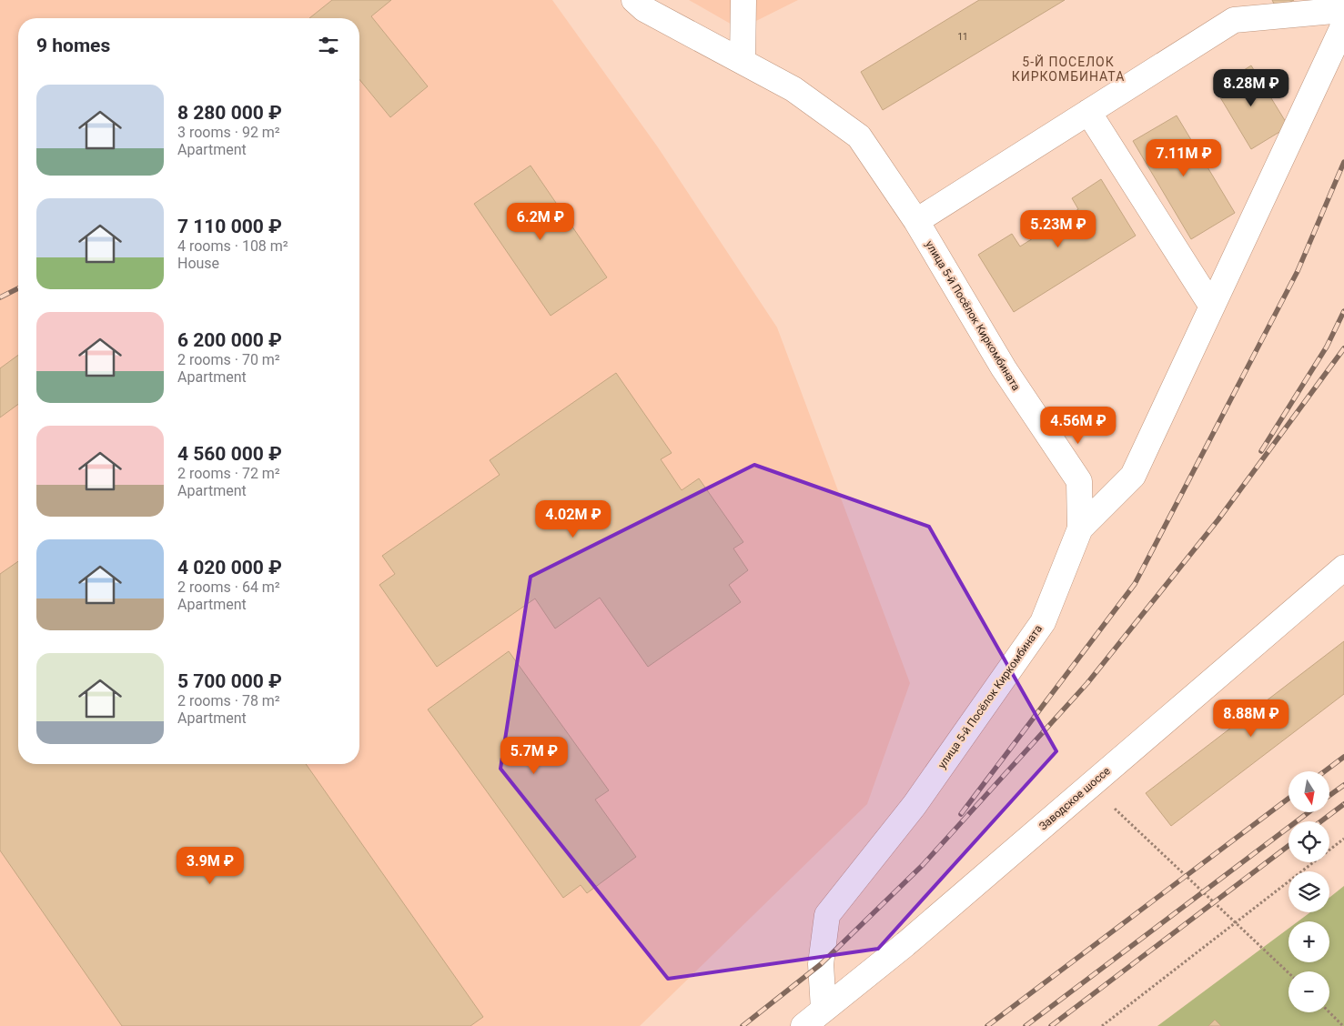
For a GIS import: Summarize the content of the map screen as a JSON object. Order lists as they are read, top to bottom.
{
  "streets": {
    "street": ["улица 5-й Посёлок Киркомбината", "Заводское шоссе"]
  },
  "crossings": [
    ["улица 5-й Посёлок Киркомбината", "Заводское шоссе"]
  ],
  "districts": ["5-Й ПОСЕЛОК КИРКОМБИНАТА"],
  "house_numbers": ["11"],
  "north": "bottom",
  "page": {
    "heading": "9 homes",
    "price": [
      "8.28M ₽",
      "7.11M ₽",
      "6.2M ₽",
      "5.23M ₽",
      "4.56M ₽",
      "4.02M ₽",
      "8.88M ₽",
      "5.7M ₽",
      "3.9M ₽"
    ],
    "list": [
      {
        "name": "8 280 000 ₽",
        "note": "3 rooms · 92 m² · Apartment"
      },
      {
        "name": "7 110 000 ₽",
        "note": "4 rooms · 108 m² · House"
      },
      {
        "name": "6 200 000 ₽",
        "note": "2 rooms · 70 m² · Apartment"
      },
      {
        "name": "4 560 000 ₽",
        "note": "2 rooms · 72 m² · Apartment"
      },
      {
        "name": "4 020 000 ₽",
        "note": "2 rooms · 64 m² · Apartment"
      },
      {
        "name": "5 700 000 ₽",
        "note": "2 rooms · 78 m² · Apartment"
      }
    ],
    "map_buttons": ["+", "−"]
  }
}
